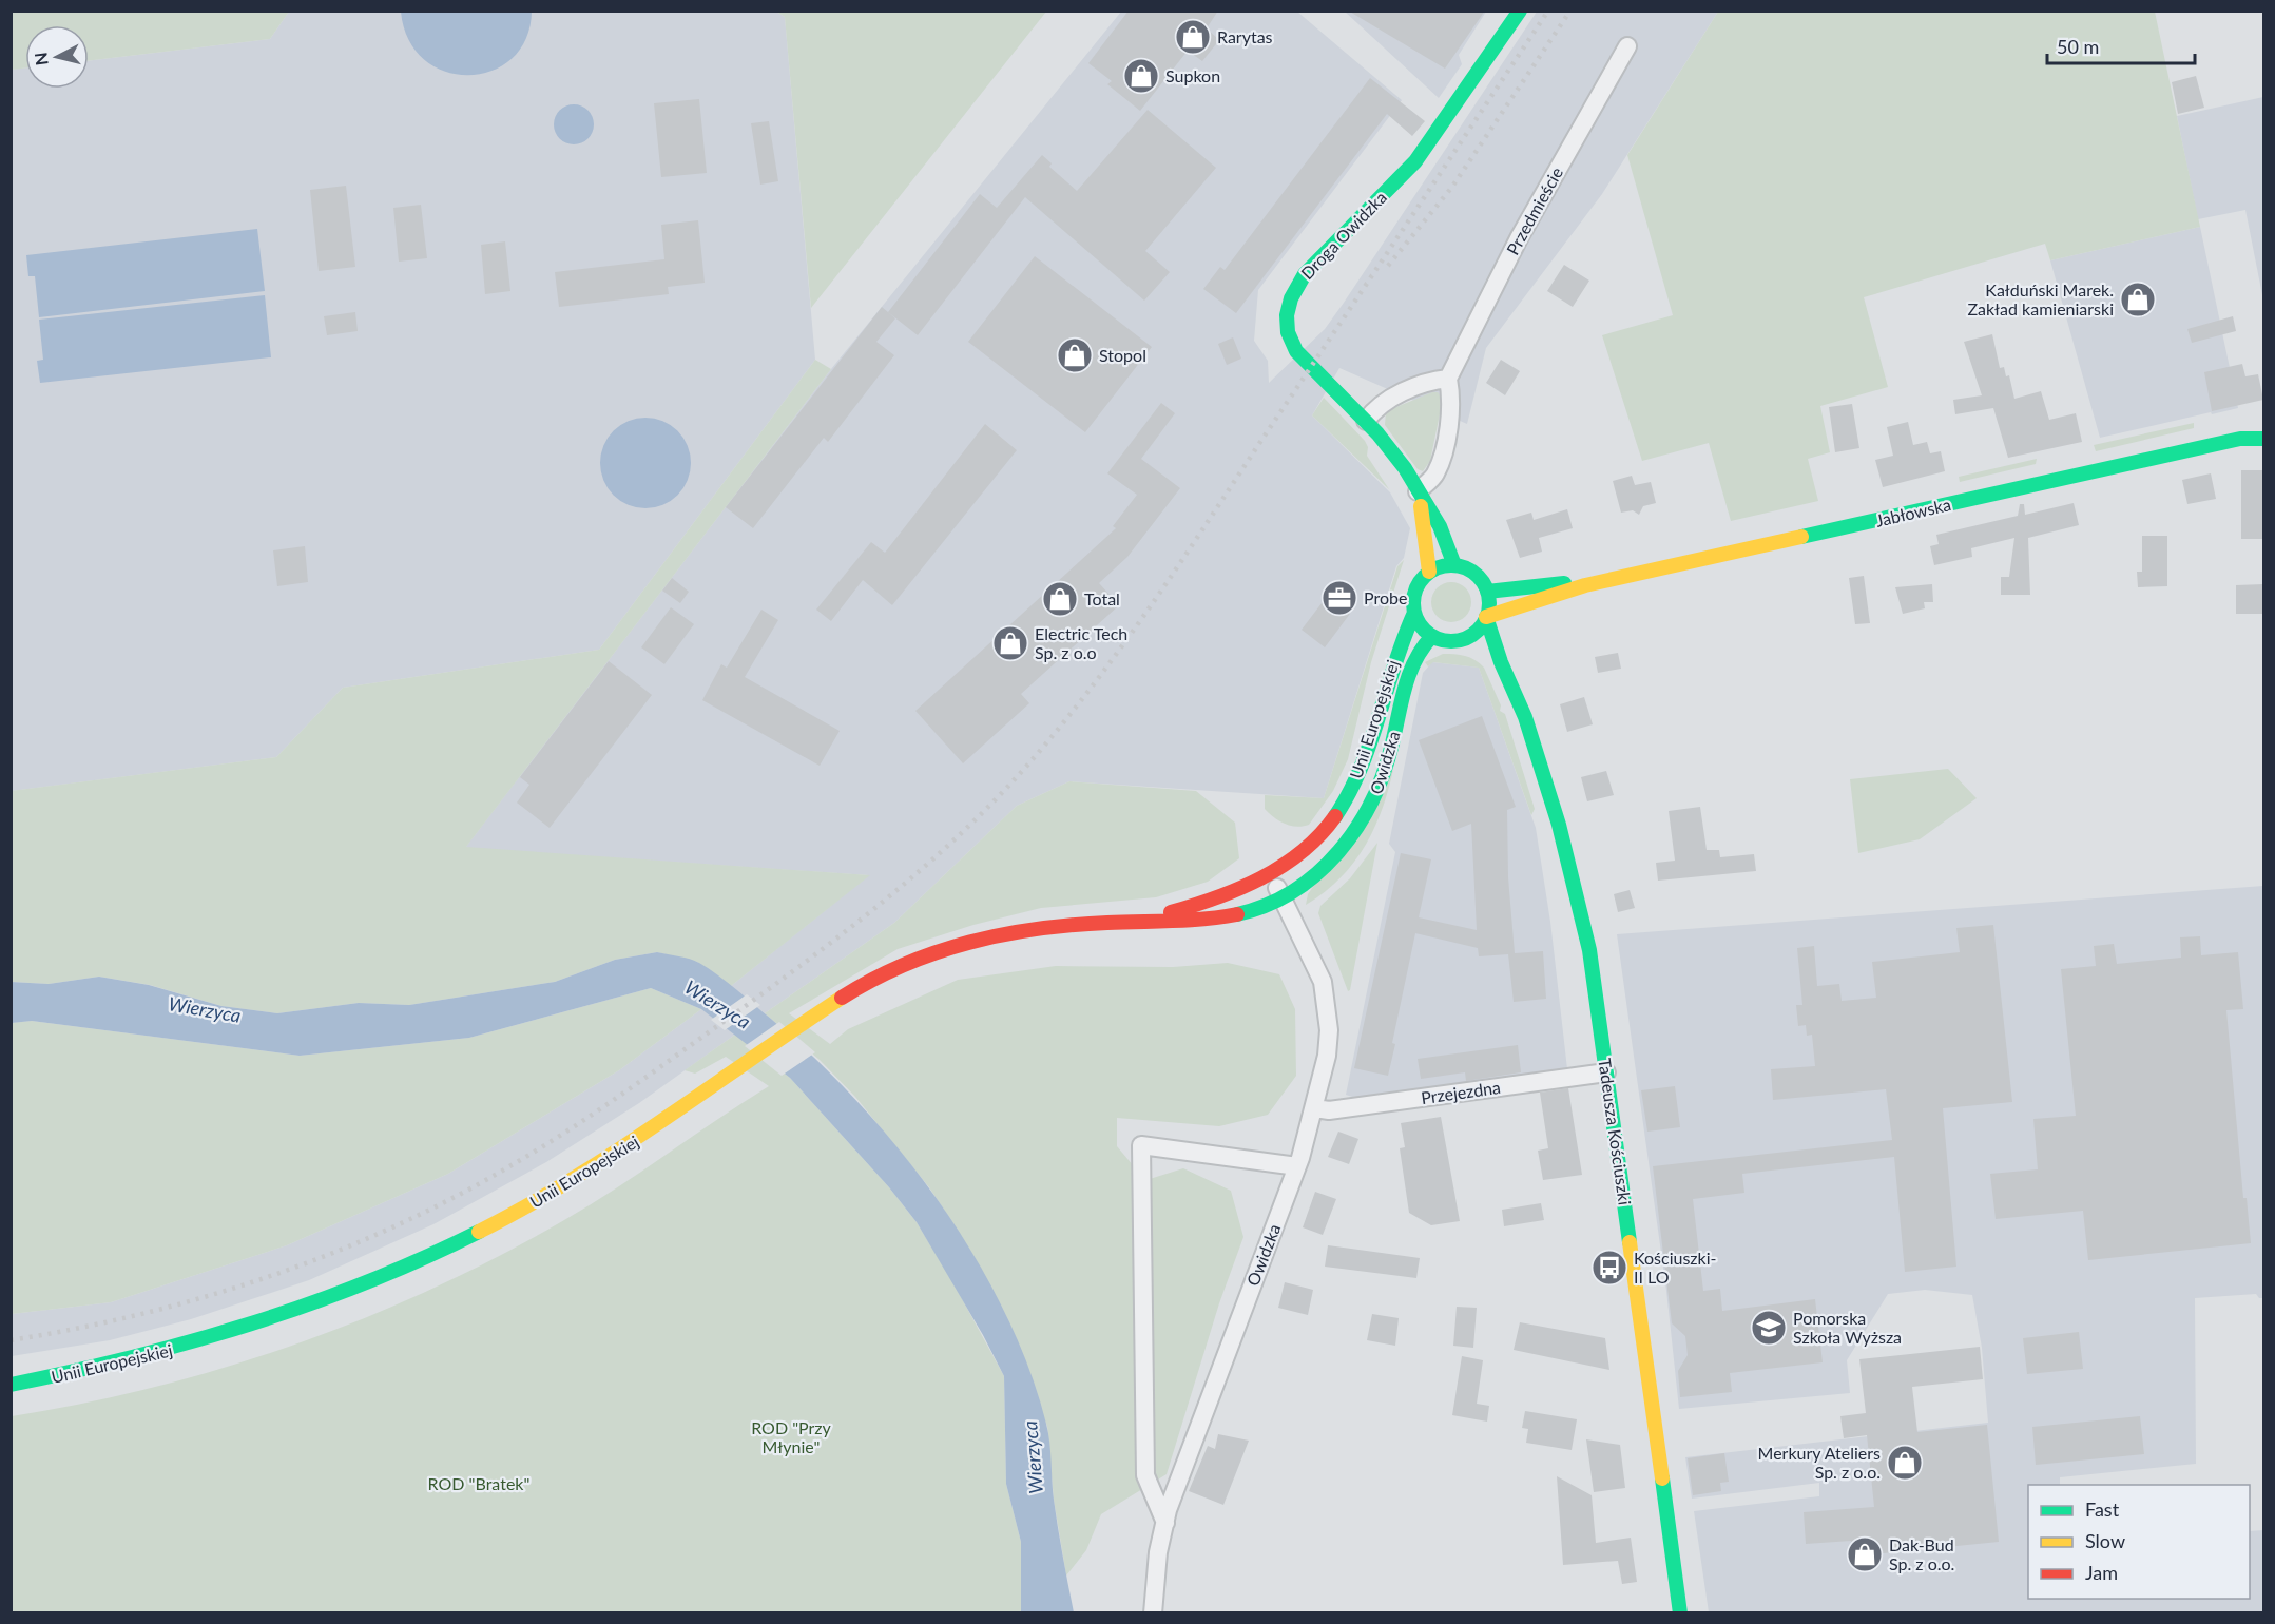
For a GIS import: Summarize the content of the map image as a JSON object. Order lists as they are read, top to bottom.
{
  "streets": {
    "main road": [
      "Droga Owidzka",
      "Jabłowska",
      "Unii Europejskiej",
      "Owidzka",
      "Tadeusza Kościuszki"
    ],
    "street": ["Przedmieście", "Przejezdna"]
  },
  "crossings": [
    ["Droga Owidzka", "Jabłowska"],
    ["Droga Owidzka", "Unii Europejskiej"],
    ["Droga Owidzka", "Owidzka"],
    ["Droga Owidzka", "Tadeusza Kościuszki"],
    ["Jabłowska", "Unii Europejskiej"],
    ["Jabłowska", "Owidzka"],
    ["Jabłowska", "Tadeusza Kościuszki"],
    ["Unii Europejskiej", "Owidzka"],
    ["Unii Europejskiej", "Tadeusza Kościuszki"],
    ["Owidzka", "Przejezdna"],
    ["Owidzka", "Tadeusza Kościuszki"],
    ["Przejezdna", "Tadeusza Kościuszki"]
  ],
  "water": ["Wierzyca"],
  "parks": ["ROD \"Przy Młynie\"", "ROD \"Bratek\""],
  "places": {
    "shop": [
      "Rarytas",
      "Supkon",
      "Kałduński Marek. Zakład kamieniarski",
      "Stopol",
      "Total",
      "Electric Tech Sp. z o.o",
      "Merkury Ateliers Sp. z o.o.",
      "Dak-Bud Sp. z o.o."
    ],
    "office": ["Probe"],
    "bus stop": ["Kościuszki- II LO"],
    "school or university": ["Pomorska Szkoła Wyższa"]
  },
  "legend": ["Fast", "Slow", "Jam"],
  "scale_bar": "50 m",
  "north": "left"
}
